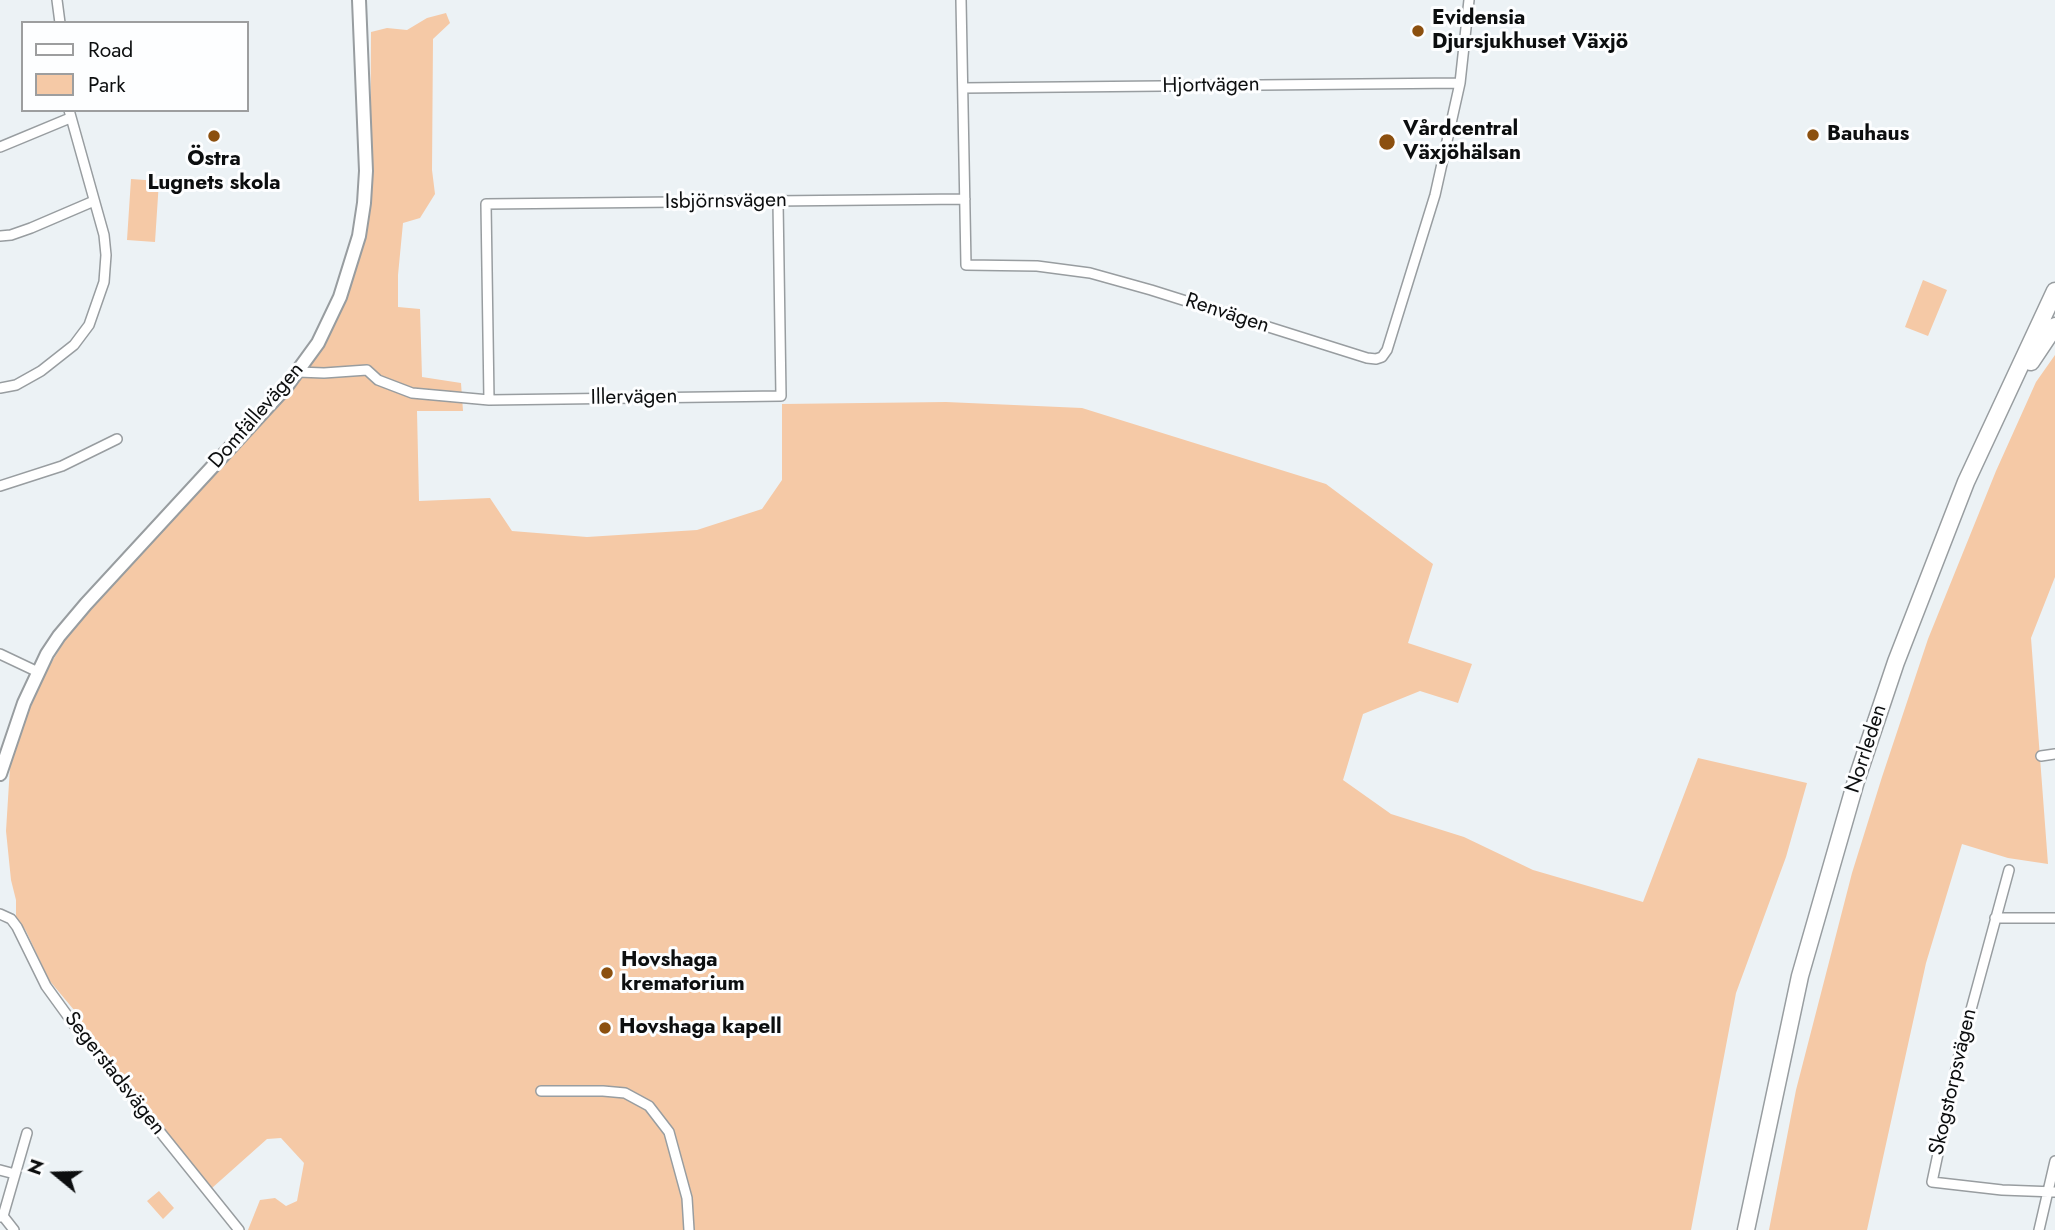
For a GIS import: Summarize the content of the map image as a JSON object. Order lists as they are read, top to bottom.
{
  "streets": {
    "highway": ["Norrleden"],
    "street": [
      "Hjortvägen",
      "Isbjörnsvägen",
      "Renvägen",
      "Illervägen",
      "Domfällevägen",
      "Segerstadsvägen",
      "Skogstorpsvägen"
    ]
  },
  "crossings": [
    ["Hjortvägen", "Renvägen"],
    ["Isbjörnsvägen", "Renvägen"],
    ["Isbjörnsvägen", "Illervägen"]
  ],
  "places": [
    "Evidensia Djursjukhuset Växjö",
    "Bauhaus",
    "Östra Lugnets skola",
    "Vårdcentral Växjöhälsan",
    "Hovshaga krematorium",
    "Hovshaga kapell"
  ],
  "legend": ["Road", "Park"],
  "north": "left"
}
